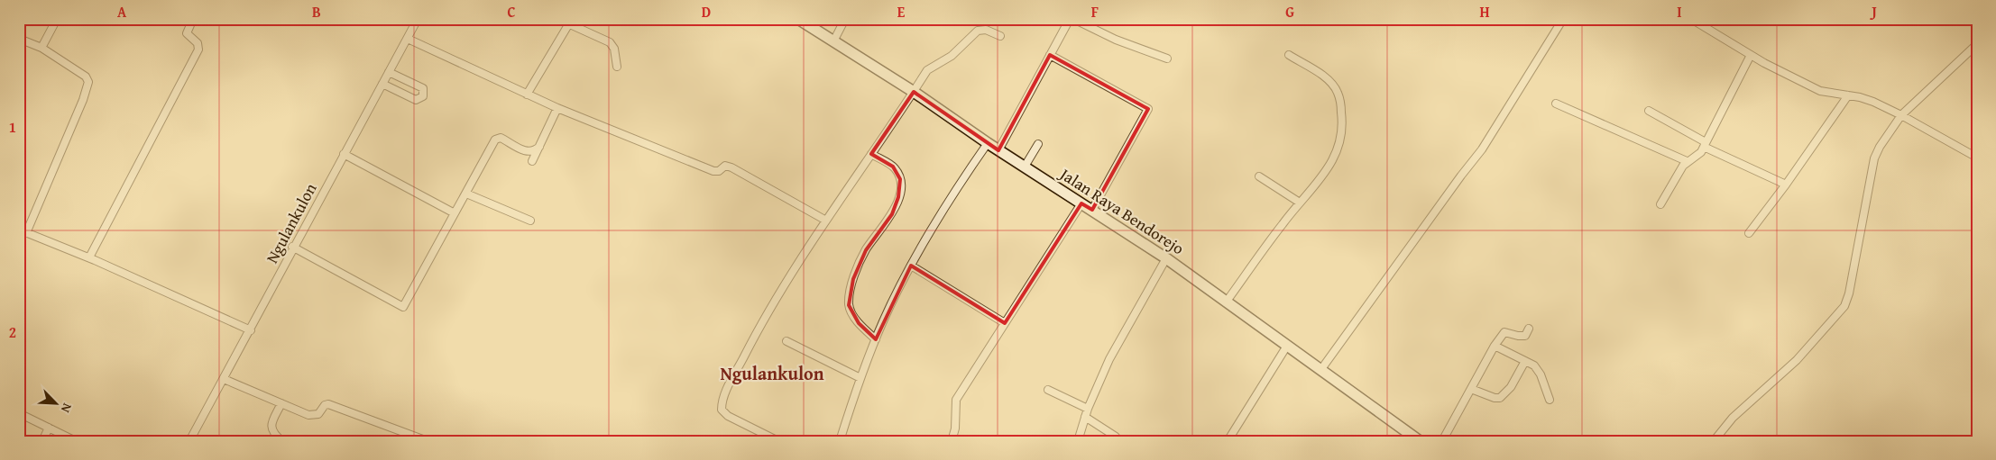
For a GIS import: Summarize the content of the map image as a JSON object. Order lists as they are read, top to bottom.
{
  "streets": {
    "main road": ["Jalan Raya Bendorejo"],
    "street": ["Ngulankulon"]
  },
  "districts": ["Ngulankulon"],
  "north": "bottom right",
  "grid": {
    "columns": [
      "A",
      "B",
      "C",
      "D",
      "E",
      "F",
      "G",
      "H",
      "I",
      "J"
    ],
    "rows": ["1", "2"]
  }
}
